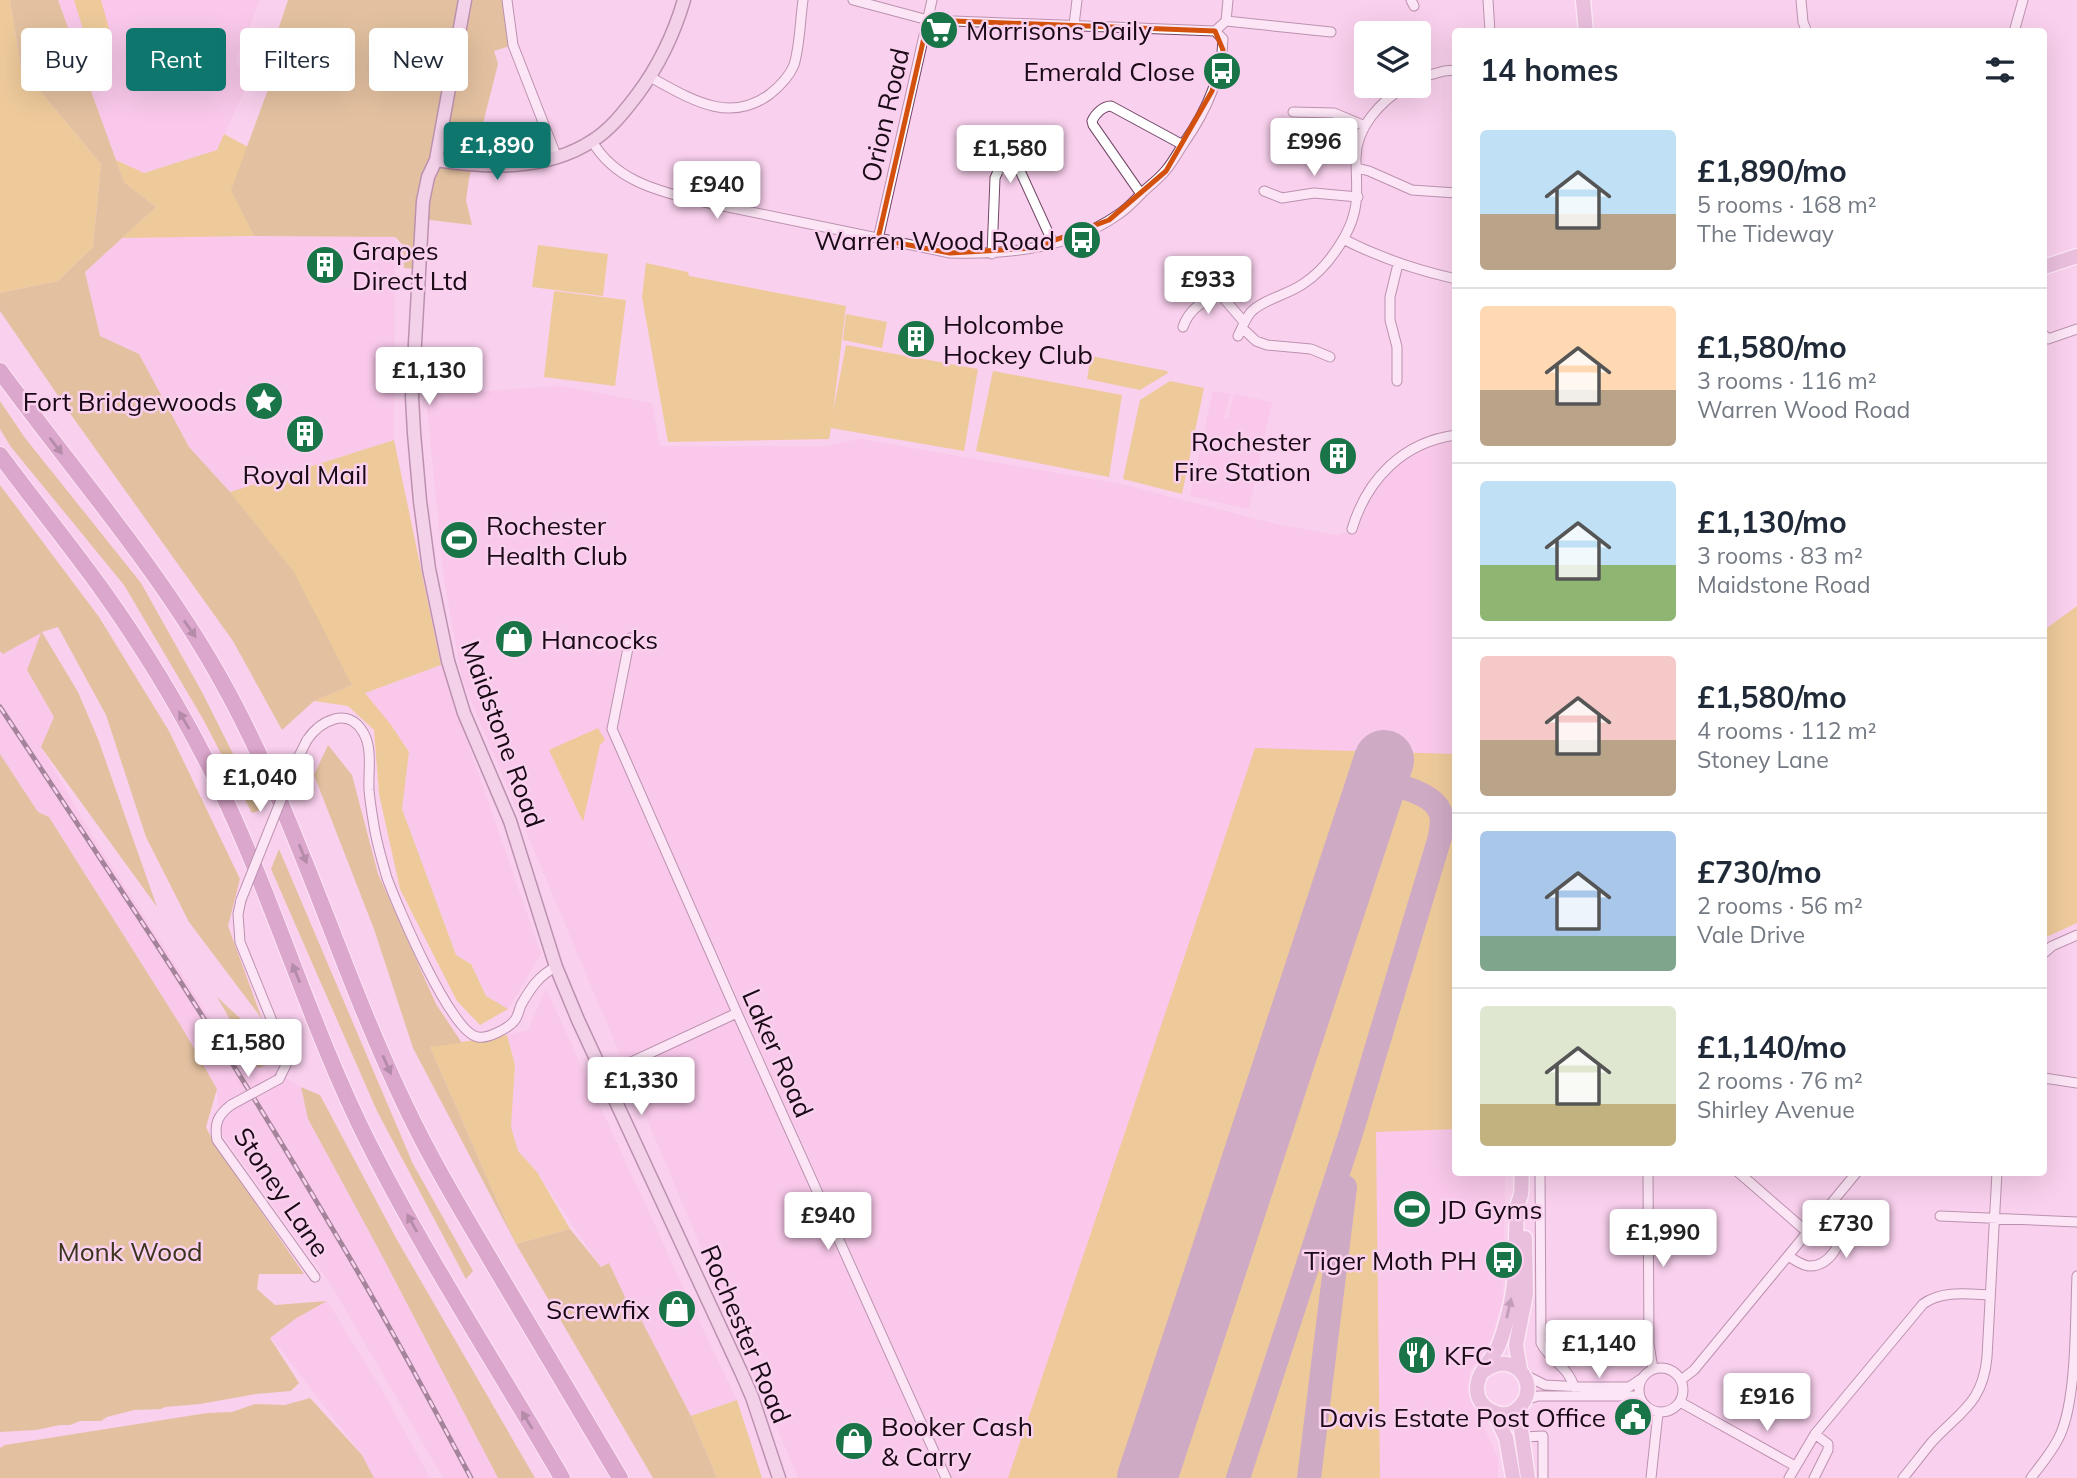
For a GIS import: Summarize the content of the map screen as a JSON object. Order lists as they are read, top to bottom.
{
  "streets": {
    "main road": ["Maidstone Road", "Rochester Road"],
    "street": ["Orion Road", "Laker Road", "Stoney Lane"]
  },
  "crossings": [
    ["Maidstone Road", "Stoney Lane"],
    ["Maidstone Road", "Rochester Road"]
  ],
  "parks": ["Monk Wood"],
  "places": {
    "supermarket": ["Morrisons Daily"],
    "bus stop": ["Emerald Close", "Warren Wood Road", "Tiger Moth PH"],
    "building": [
      "Grapes Direct Ltd",
      "Holcombe Hockey Club",
      "Royal Mail",
      "Rochester Fire Station"
    ],
    "place": ["Fort Bridgewoods"],
    "sports": ["Rochester Health Club", "JD Gyms"],
    "shop": ["Hancocks", "Screwfix", "Booker Cash & Carry"],
    "restaurant": ["KFC"],
    "public building": ["Davis Estate Post Office"]
  },
  "page": {
    "chip": [
      "Buy",
      "Rent",
      "Filters",
      "New"
    ],
    "heading": "14 homes",
    "list": [
      {
        "name": "£1,890/mo",
        "note": "5 rooms · 168 m² · The Tideway"
      },
      {
        "name": "£1,580/mo",
        "note": "3 rooms · 116 m² · Warren Wood Road"
      },
      {
        "name": "£1,130/mo",
        "note": "3 rooms · 83 m² · Maidstone Road"
      },
      {
        "name": "£1,580/mo",
        "note": "4 rooms · 112 m² · Stoney Lane"
      },
      {
        "name": "£730/mo",
        "note": "2 rooms · 56 m² · Vale Drive"
      },
      {
        "name": "£1,140/mo",
        "note": "2 rooms · 76 m² · Shirley Avenue"
      }
    ],
    "price": [
      "£996",
      "£1,890",
      "£1,580",
      "£940",
      "£933",
      "£1,130",
      "£1,040",
      "£1,580",
      "£1,330",
      "£940",
      "£730",
      "£1,990",
      "£1,140",
      "£916"
    ]
  }
}
